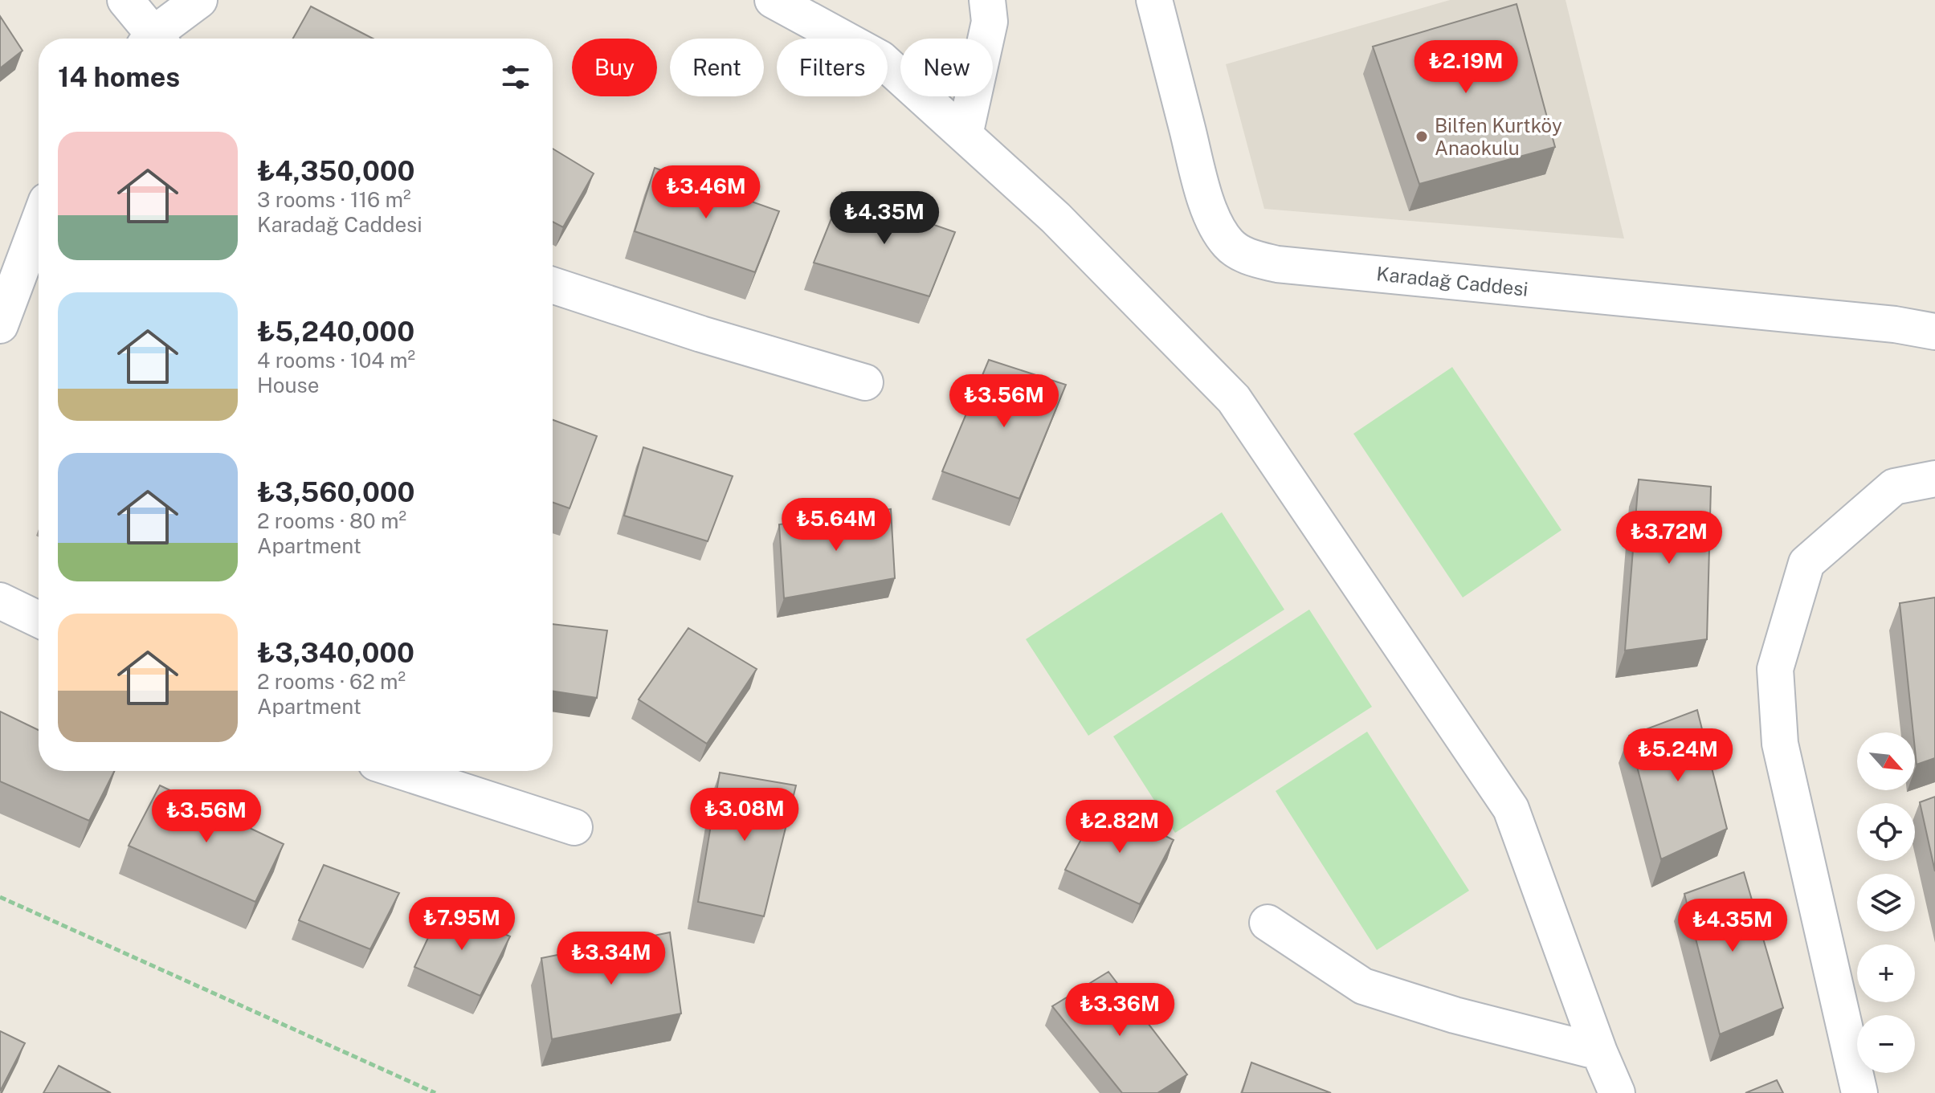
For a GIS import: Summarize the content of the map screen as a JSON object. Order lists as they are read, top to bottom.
{
  "streets": {
    "street": ["Karadağ Caddesi"]
  },
  "places": ["Bilfen Kurtköy Anaokulu"],
  "north": "bottom right",
  "page": {
    "chip": [
      "Buy",
      "Rent",
      "Filters",
      "New"
    ],
    "heading": "14 homes",
    "price": [
      "₺2.19M",
      "₺3.46M",
      "₺4.35M",
      "₺3.56M",
      "₺5.64M",
      "₺3.72M",
      "₺5.24M",
      "₺3.08M",
      "₺3.56M",
      "₺2.82M",
      "₺7.95M",
      "₺4.35M",
      "₺3.34M",
      "₺3.36M"
    ],
    "list": [
      {
        "name": "₺4,350,000",
        "note": "3 rooms · 116 m² · Karadağ Caddesi"
      },
      {
        "name": "₺5,240,000",
        "note": "4 rooms · 104 m² · House"
      },
      {
        "name": "₺3,560,000",
        "note": "2 rooms · 80 m² · Apartment"
      },
      {
        "name": "₺3,340,000",
        "note": "2 rooms · 62 m² · Apartment"
      }
    ],
    "map_buttons": ["+", "−"]
  }
}
